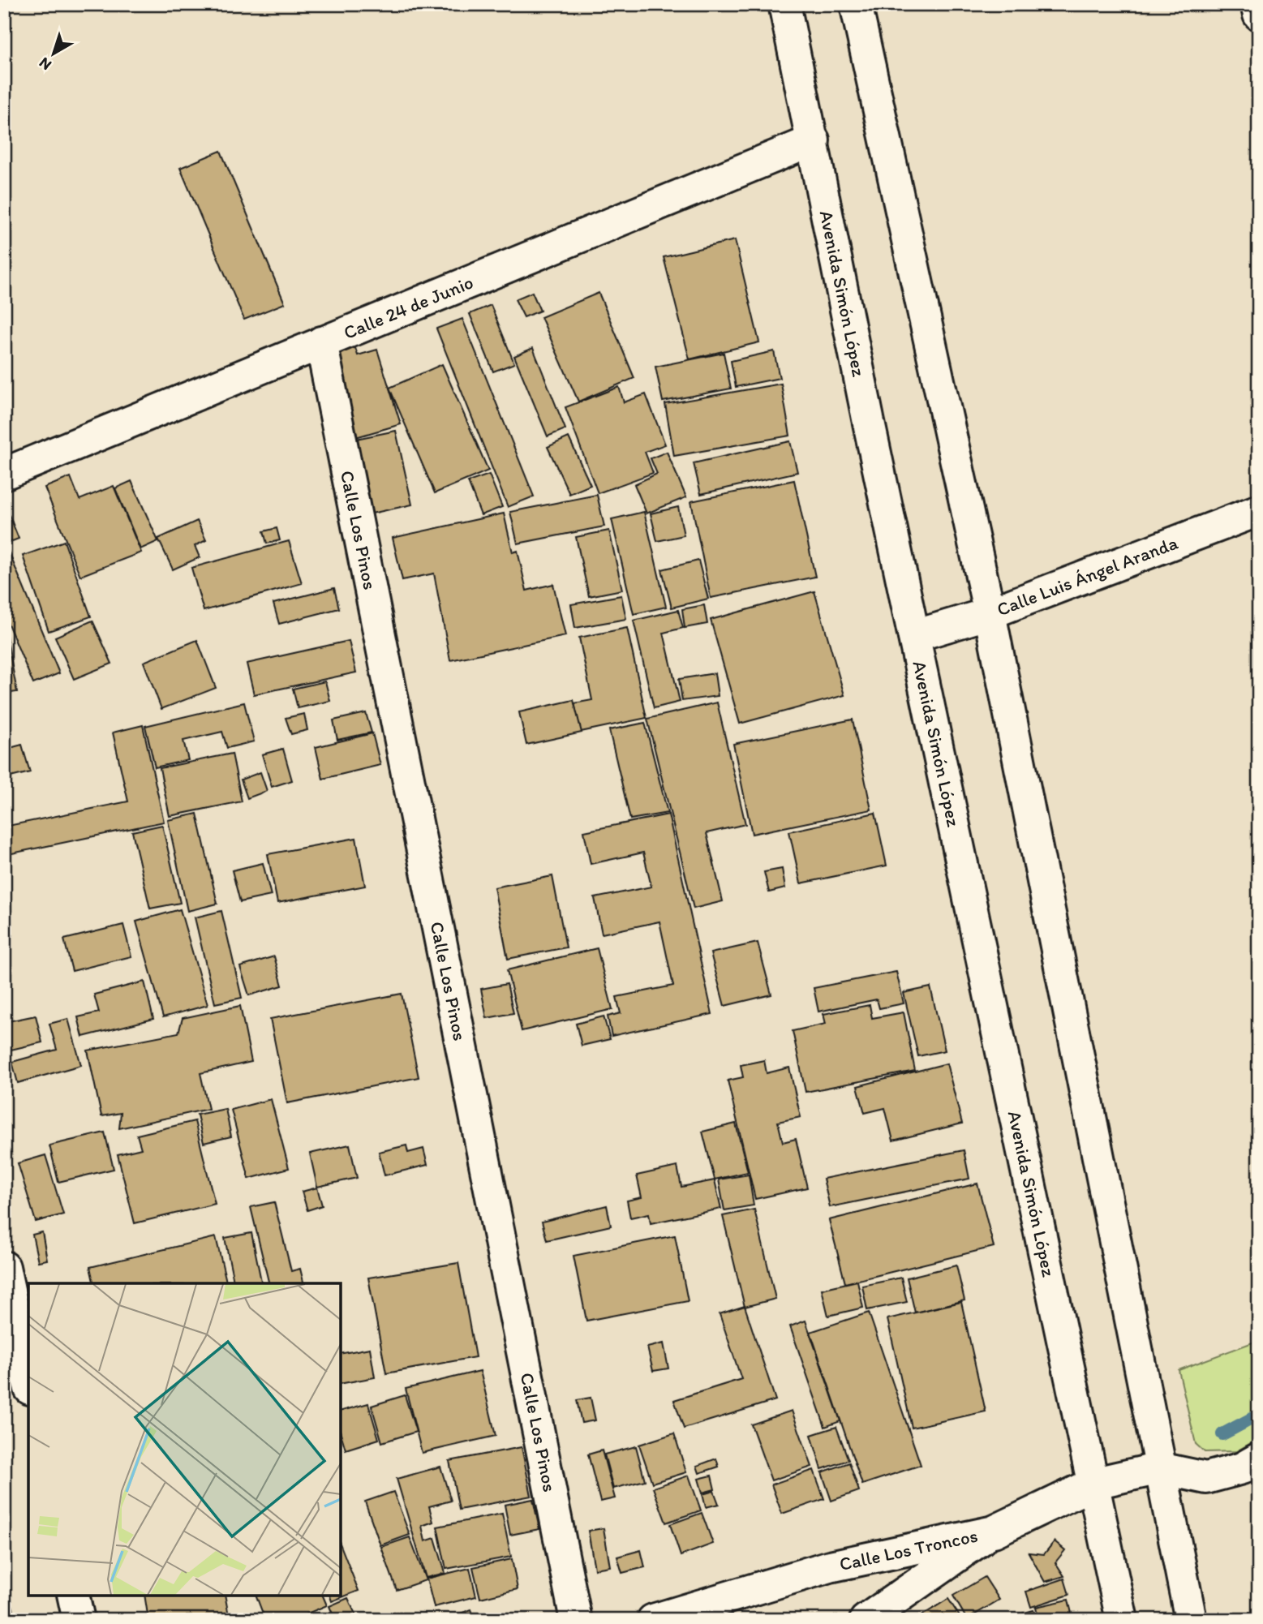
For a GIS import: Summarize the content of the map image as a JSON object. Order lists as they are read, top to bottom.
{
  "streets": {
    "street": [
      "Avenida Simón López",
      "Calle 24 de Junio",
      "Calle Los Pinos",
      "Calle Luis Ángel Aranda",
      "Calle Los Troncos"
    ]
  },
  "crossings": [
    ["Avenida Simón López", "Calle 24 de Junio"],
    ["Avenida Simón López", "Calle Luis Ángel Aranda"],
    ["Avenida Simón López", "Calle Los Troncos"],
    ["Calle 24 de Junio", "Calle Los Pinos"]
  ],
  "north": "bottom left"
}
